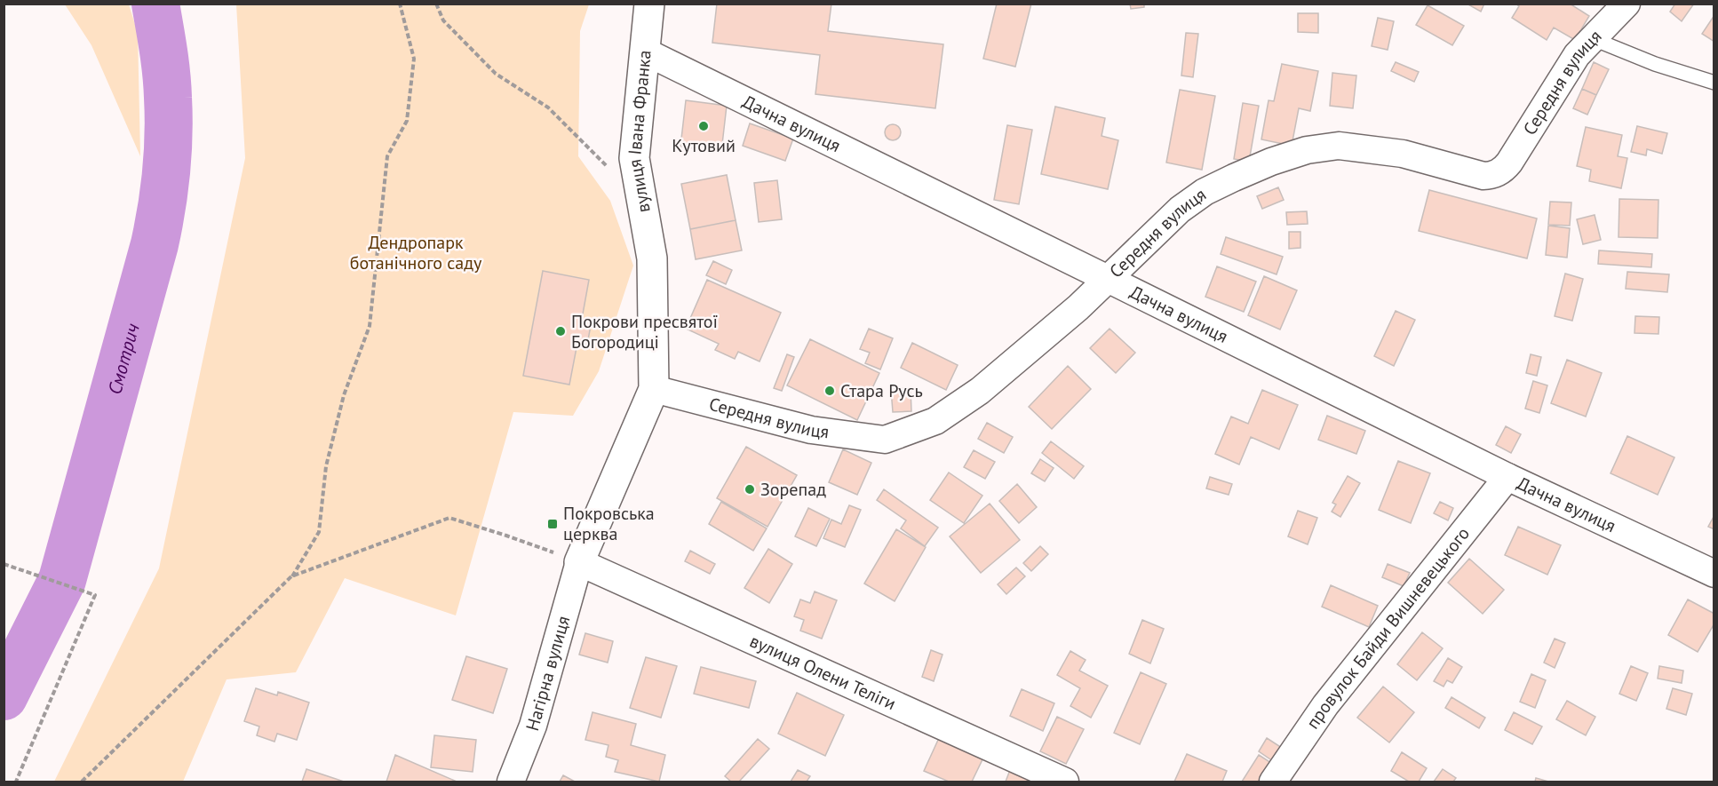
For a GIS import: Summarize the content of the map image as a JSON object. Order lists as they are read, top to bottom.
{
  "streets": {
    "street": [
      "Середня вулиця",
      "Дачна вулиця",
      "вулиця Івана Франка",
      "провулок Байди Вишневецького",
      "вулиця Олени Теліги",
      "Нагірна вулиця"
    ]
  },
  "crossings": [
    ["Середня вулиця", "Дачна вулиця"],
    ["Середня вулиця", "вулиця Івана Франка"],
    ["Дачна вулиця", "вулиця Івана Франка"],
    ["Дачна вулиця", "провулок Байди Вишневецького"],
    ["вулиця Івана Франка", "вулиця Олени Теліги"],
    ["вулиця Івана Франка", "Нагірна вулиця"],
    ["вулиця Олени Теліги", "Нагірна вулиця"]
  ],
  "water": ["Смотрич"],
  "parks": ["Дендропарк ботанічного саду"],
  "places": {
    "other": [
      "Кутовий",
      "Покрови пресвятої Богородиці",
      "Стара Русь",
      "Зорепад"
    ],
    "transit": ["Покровська церква"]
  }
}
